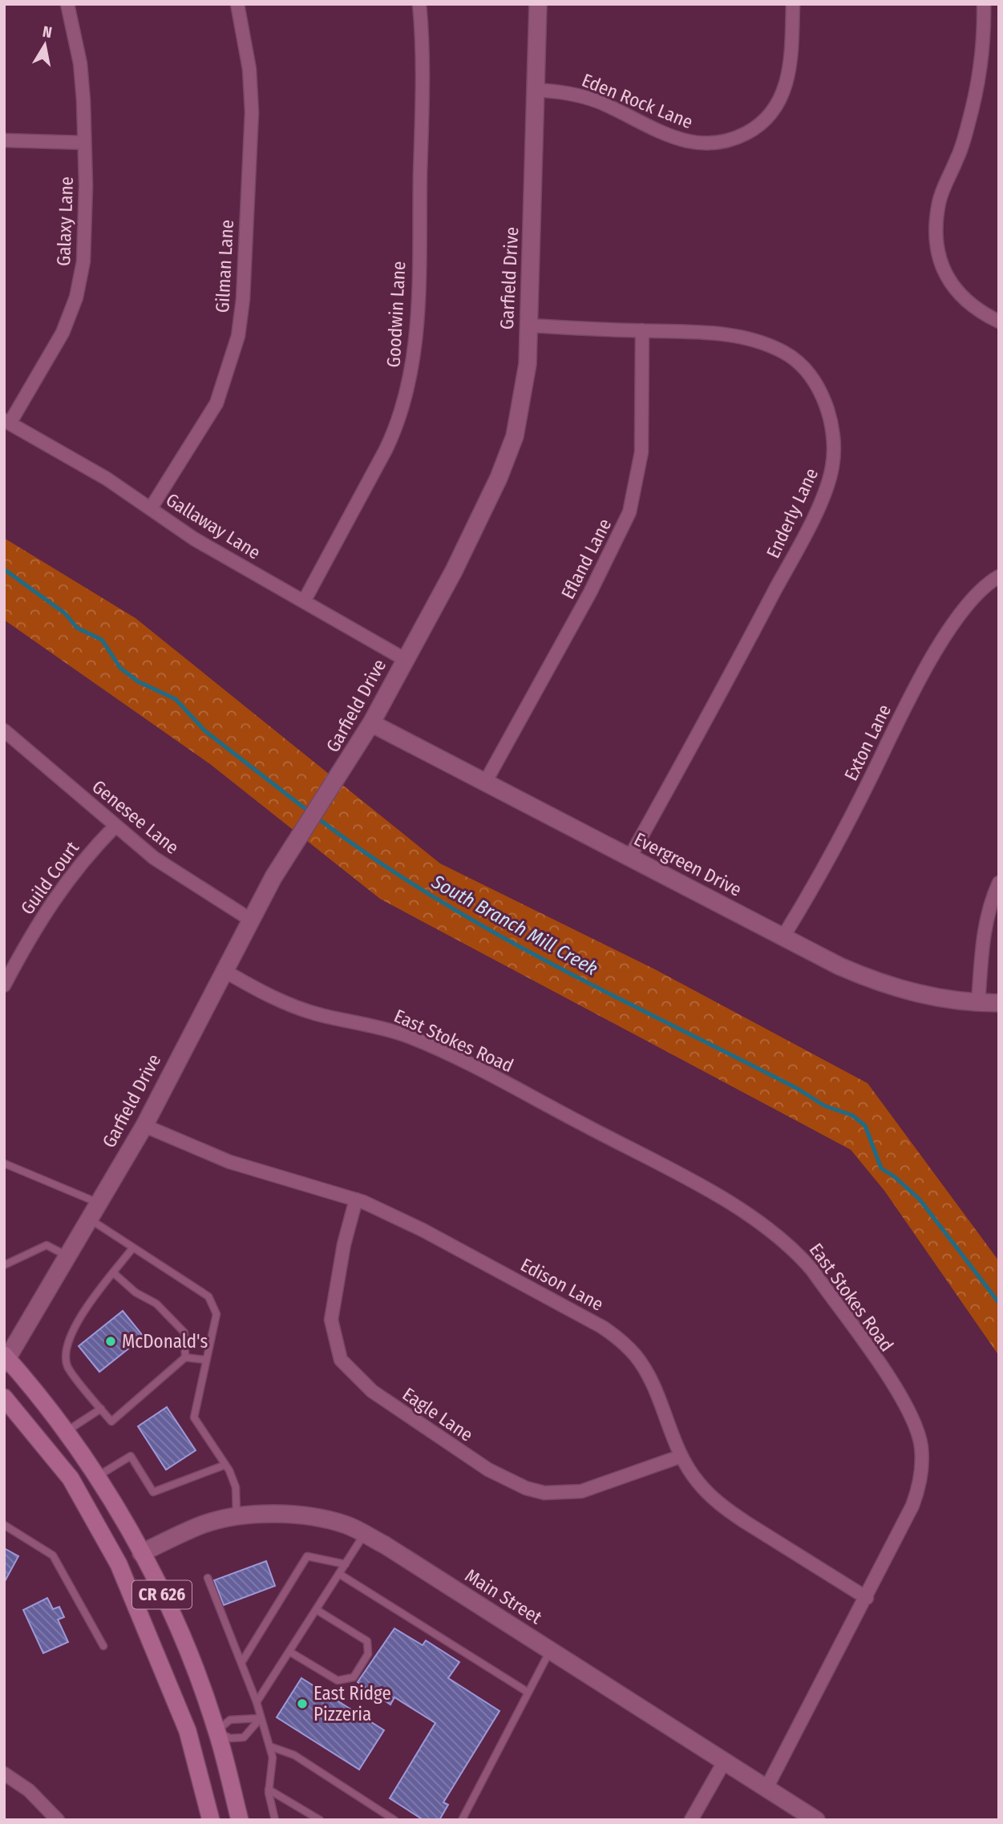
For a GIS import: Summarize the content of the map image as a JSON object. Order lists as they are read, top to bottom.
{
  "streets": {
    "main road": ["CR 626"],
    "street": [
      "Eden Rock Lane",
      "Galaxy Lane",
      "Gilman Lane",
      "Garfield Drive",
      "Goodwin Lane",
      "Enderly Lane",
      "Gallaway Lane",
      "Efland Lane",
      "Exton Lane",
      "Genesee Lane",
      "Evergreen Drive",
      "Guild Court",
      "East Stokes Road",
      "Edison Lane",
      "Eagle Lane",
      "Main Street"
    ]
  },
  "crossings": [
    ["Eden Rock Lane", "Garfield Drive"],
    ["Galaxy Lane", "Gallaway Lane"],
    ["Gilman Lane", "Gallaway Lane"],
    ["Garfield Drive", "Enderly Lane"],
    ["Garfield Drive", "Gallaway Lane"],
    ["Garfield Drive", "Genesee Lane"],
    ["Garfield Drive", "Evergreen Drive"],
    ["Garfield Drive", "East Stokes Road"],
    ["Garfield Drive", "Edison Lane"],
    ["Garfield Drive", "CR 626"],
    ["Goodwin Lane", "Gallaway Lane"],
    ["Enderly Lane", "Efland Lane"],
    ["Enderly Lane", "Evergreen Drive"],
    ["Efland Lane", "Evergreen Drive"],
    ["Exton Lane", "Evergreen Drive"],
    ["Genesee Lane", "Guild Court"],
    ["East Stokes Road", "Edison Lane"],
    ["East Stokes Road", "Main Street"],
    ["Edison Lane", "Eagle Lane"],
    ["CR 626", "Main Street"]
  ],
  "water": ["South Branch Mill Creek"],
  "places": ["McDonald's", "East Ridge Pizzeria"],
  "north": "top"
}
